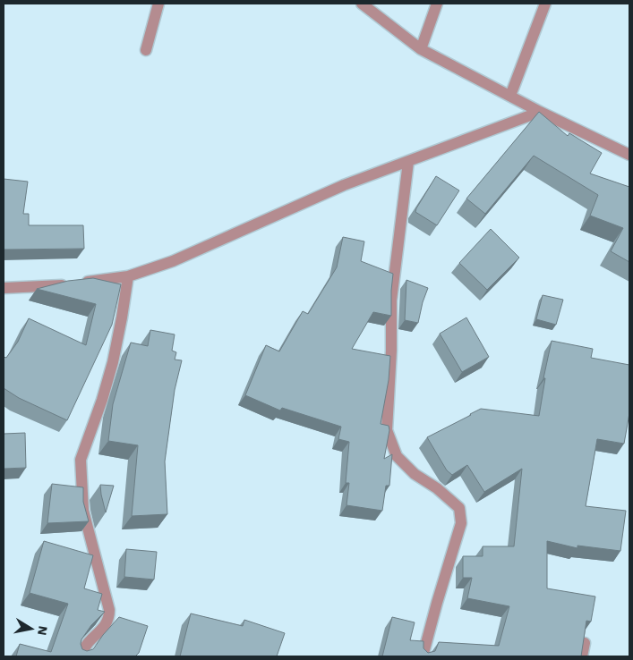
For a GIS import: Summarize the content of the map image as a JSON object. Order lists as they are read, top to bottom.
{
  "north": "right"
}
